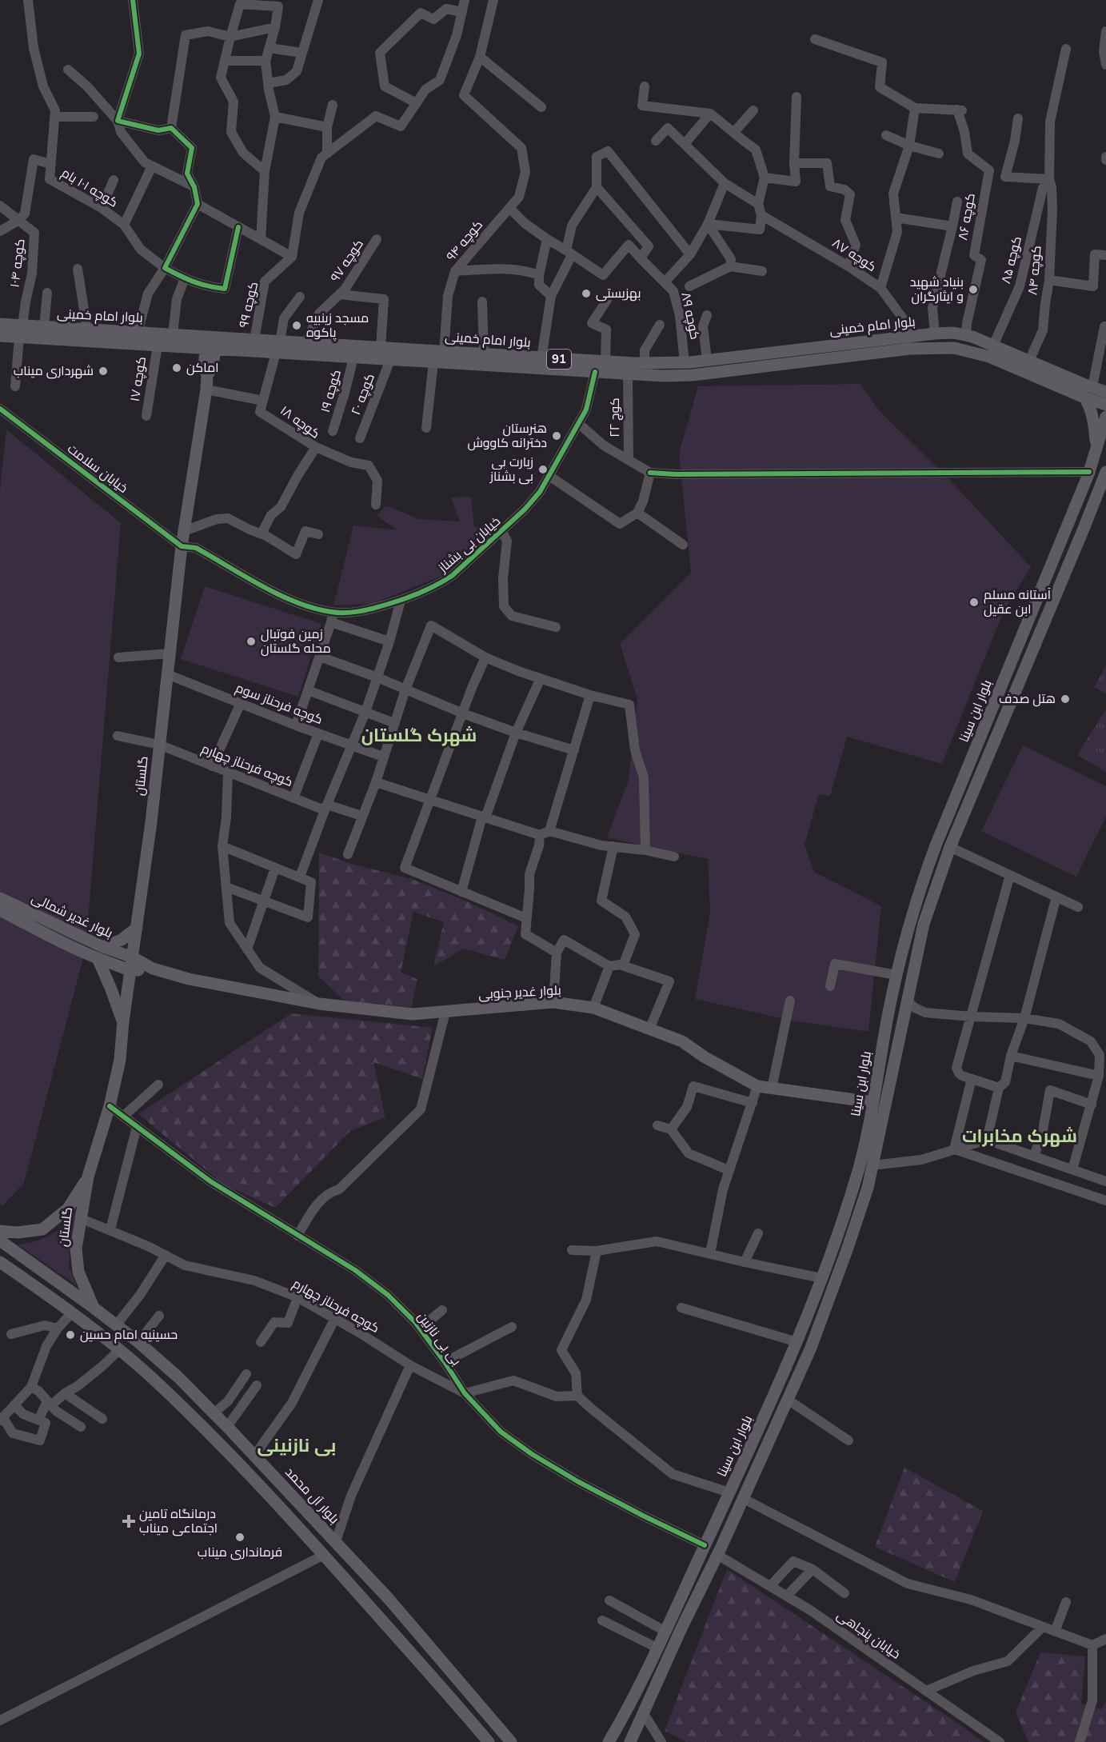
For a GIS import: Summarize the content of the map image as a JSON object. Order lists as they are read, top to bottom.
{
  "streets": {
    "main road": [
      "بلوار امام خمینی",
      "91",
      "بلوار ابن سینا",
      "گلستان",
      "بلوار غدیر شمالی",
      "بلوار غدیر جنوبی",
      "بلوار آل محمد"
    ],
    "street": [
      "کوچه ۱۰۱ بام",
      "کوچه ۸۶",
      "کوچه ۹۴",
      "کوچه ۸۷",
      "کوچه ۸۵",
      "کوچه ۹۷",
      "کوچه ۱۰۴",
      "کوچه ۸۴",
      "کوچه ۹۹",
      "کوچه ۸۹",
      "کوچه ۱۷",
      "کوچه ۱۹",
      "کوچه ۲۰",
      "کوچ ۲۲",
      "کوچه ۱۸",
      "خیابان سلامت",
      "خیابان بی بشناز",
      "کوچه فرحناز سوم",
      "کوچه فرحناز چهارم",
      "بی بی نازنین",
      "خیابان پنجاهی"
    ]
  },
  "crossings": [
    ["کوچه ۸۶", "بلوار امام خمینی"],
    ["کوچه ۹۴", "بلوار امام خمینی"],
    ["کوچه ۸۷", "بلوار امام خمینی"],
    ["کوچه ۸۵", "کوچه ۸۴"],
    ["کوچه ۸۵", "بلوار امام خمینی"],
    ["کوچه ۹۷", "بلوار امام خمینی"],
    ["کوچه ۱۰۴", "بلوار امام خمینی"],
    ["کوچه ۸۴", "بلوار امام خمینی"],
    ["کوچه ۹۹", "بلوار امام خمینی"],
    ["بلوار امام خمینی", "کوچه ۸۹"],
    ["بلوار امام خمینی", "کوچه ۱۷"],
    ["بلوار امام خمینی", "کوچه ۱۹"],
    ["بلوار امام خمینی", "کوچه ۲۰"],
    ["بلوار امام خمینی", "کوچ ۲۲"],
    ["بلوار امام خمینی", "خیابان بی بشناز"],
    ["بلوار امام خمینی", "گلستان"],
    ["خیابان سلامت", "خیابان بی بشناز"],
    ["خیابان سلامت", "گلستان"],
    ["خیابان بی بشناز", "گلستان"],
    ["کوچه فرحناز سوم", "گلستان"],
    ["بلوار ابن سینا", "بلوار غدیر جنوبی"],
    ["بلوار ابن سینا", "بی بی نازنین"],
    ["بلوار ابن سینا", "خیابان پنجاهی"],
    ["کوچه فرحناز چهارم", "گلستان"],
    ["کوچه فرحناز چهارم", "بی بی نازنین"],
    ["گلستان", "بلوار غدیر شمالی"],
    ["گلستان", "بلوار غدیر جنوبی"],
    ["گلستان", "بی بی نازنین"],
    ["گلستان", "بلوار آل محمد"],
    ["بلوار غدیر شمالی", "بلوار غدیر جنوبی"]
  ],
  "districts": ["شهرک گلستان", "شهرک مخابرات", "بی نازنینی"],
  "places": {
    "other": [
      "بنیاد شهید و ایثارگران",
      "بهزیستی",
      "مسجد زینبیه پاکوه",
      "اماکن",
      "شهرداری میناب",
      "هنرستان دخترانه کاووش",
      "زیارت بی بی بشناز",
      "آستانه مسلم ابن عقیل",
      "زمین فوتبال محله گلستان",
      "هتل صدف",
      "حسینیه امام حسین",
      "فرمانداری میناب"
    ],
    "health": ["درمانگاه تامین اجتماعی میناب"]
  }
}
